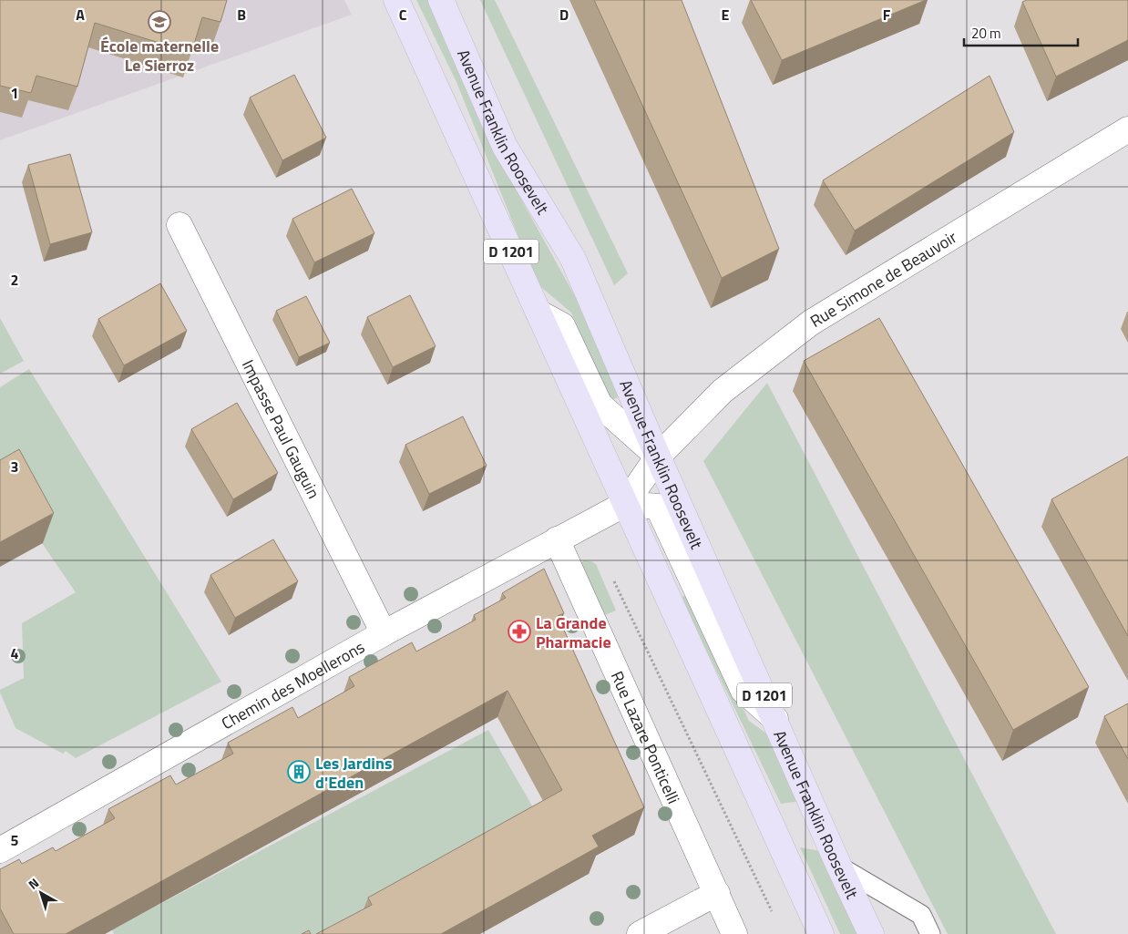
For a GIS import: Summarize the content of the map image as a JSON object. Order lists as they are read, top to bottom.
{
  "streets": {
    "main road": ["Avenue Franklin Roosevelt", "D 1201"],
    "street": [
      "Rue Simone de Beauvoir",
      "Impasse Paul Gauguin",
      "Chemin des Moellerons",
      "Rue Lazare Ponticelli"
    ]
  },
  "crossings": [
    ["Avenue Franklin Roosevelt", "Rue Simone de Beauvoir"],
    ["D 1201", "Rue Simone de Beauvoir"],
    ["D 1201", "Chemin des Moellerons"],
    ["Rue Simone de Beauvoir", "Chemin des Moellerons"],
    ["Impasse Paul Gauguin", "Chemin des Moellerons"],
    ["Chemin des Moellerons", "Rue Lazare Ponticelli"]
  ],
  "places": {
    "school or university": ["École maternelle Le Sierroz"],
    "pharmacy": ["La Grande Pharmacie"],
    "building": ["Les Jardins d'Eden"]
  },
  "scale_bar": "20 m",
  "north": "top left",
  "grid": {
    "columns": [
      "A",
      "B",
      "C",
      "D",
      "E",
      "F"
    ],
    "rows": [
      "1",
      "2",
      "3",
      "4",
      "5"
    ]
  }
}
